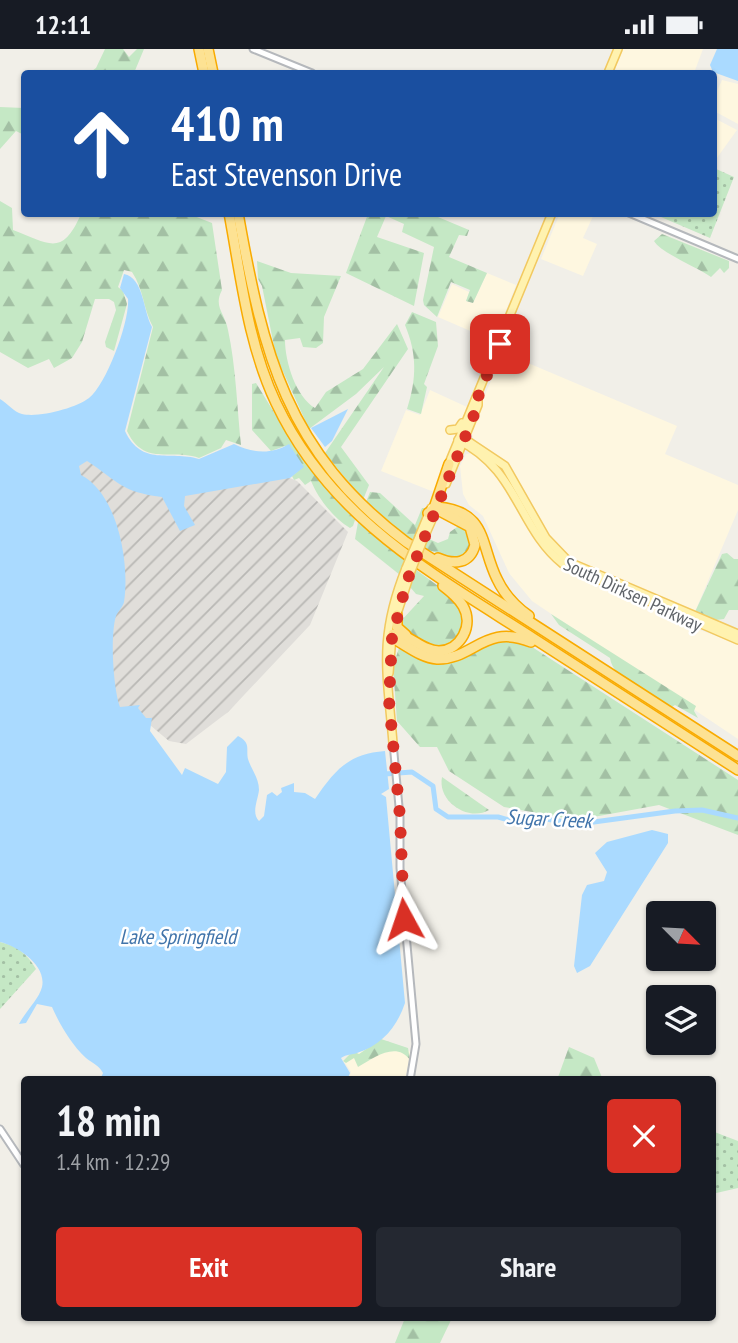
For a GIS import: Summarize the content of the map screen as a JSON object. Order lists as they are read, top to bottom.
{
  "streets": {
    "main road": ["South Dirksen Parkway"]
  },
  "water": ["Sugar Creek", "Lake Springfield"],
  "north": "bottom right",
  "page": {
    "status": "12:11",
    "turn": ["410 m", "East Stevenson Drive"],
    "heading": ["18 min", "1.4 km · 12:29"],
    "buttons": ["Exit", "Share"]
  }
}
